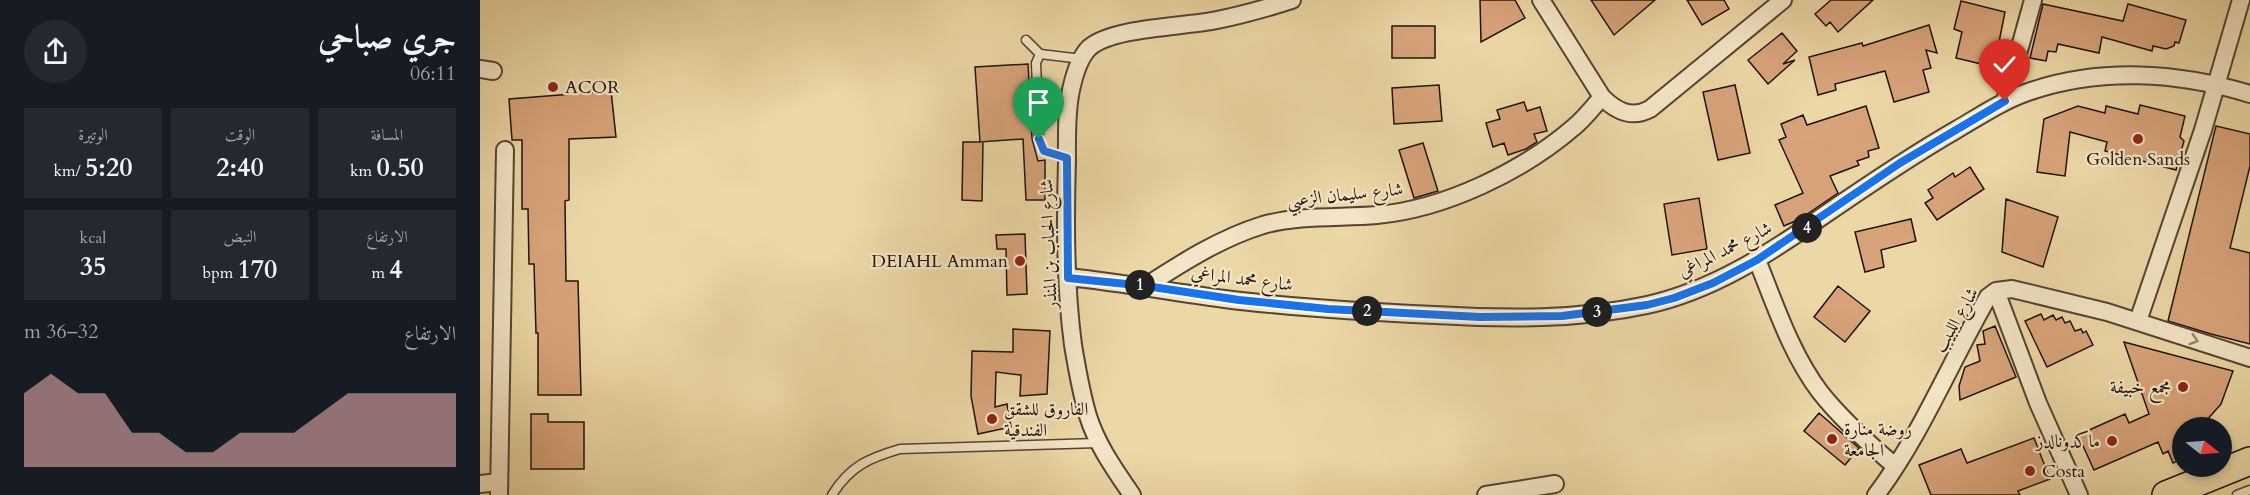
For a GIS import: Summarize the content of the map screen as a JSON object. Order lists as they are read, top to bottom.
{
  "streets": {
    "street": [
      "شارع سليمان الزعبي",
      "شارع الحباب بن المنذر",
      "شارع محمد المراغي",
      "شارع اللبيب"
    ]
  },
  "crossings": [
    ["شارع سليمان الزعبي", "شارع محمد المراغي"],
    ["شارع الحباب بن المنذر", "شارع محمد المراغي"]
  ],
  "places": [
    "ACOR",
    "Golden Sands",
    "DEIAHL Amman",
    "مجمع خبيفة",
    "الفاروق للشقق الفندقية",
    "روضة منارة الجامعة",
    "ماكدونالدز",
    "Costa"
  ],
  "north": "right",
  "page": {
    "heading": ["جري صباحي", "06:11"],
    "stats": [
      ["المسافة", "0.50 km"],
      ["الوقت", "2:40"],
      ["الوتيرة", "5:20 /km"],
      ["الارتفاع", "4 m"],
      ["النبض", "170 bpm"],
      ["kcal", "35"]
    ],
    "pins": [
      "4",
      "1",
      "2",
      "3"
    ],
    "chart": ["الارتفاع", "32–36 m"]
  }
}
